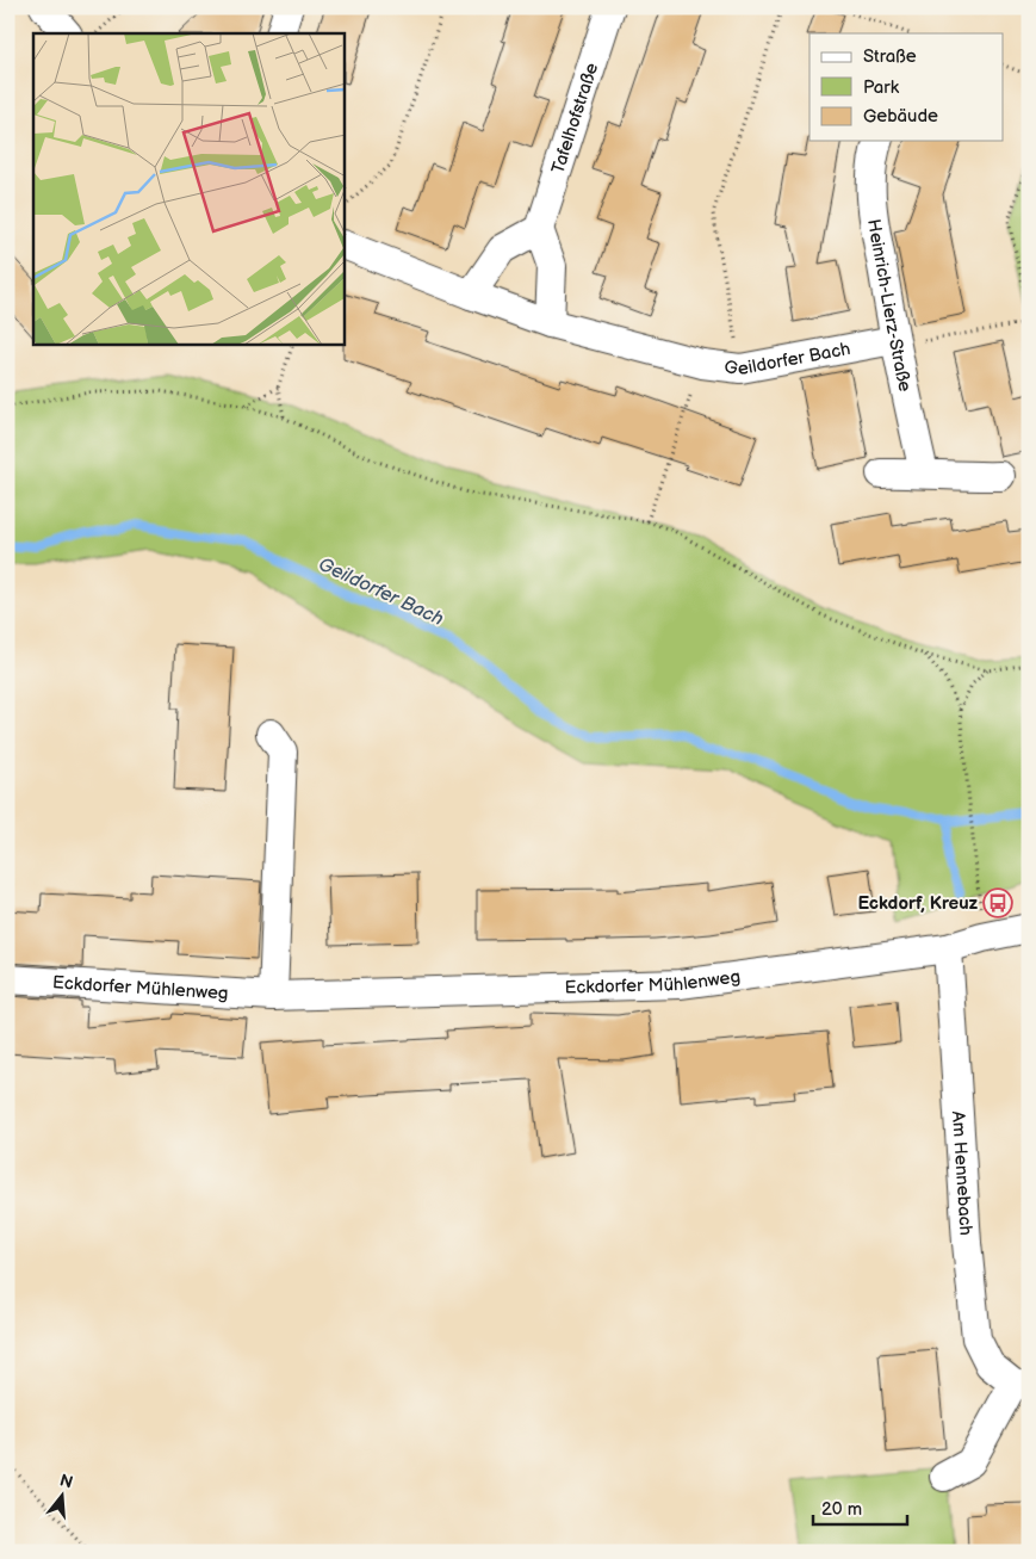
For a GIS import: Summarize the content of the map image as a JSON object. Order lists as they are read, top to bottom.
{
  "streets": {
    "street": [
      "Tafelhofstraße",
      "Heinrich-Lierz-Straße",
      "Geildorfer Bach",
      "Eckdorfer Mühlenweg",
      "Am Hennebach"
    ]
  },
  "crossings": [
    ["Heinrich-Lierz-Straße", "Geildorfer Bach"],
    ["Eckdorfer Mühlenweg", "Am Hennebach"]
  ],
  "water": ["Geildorfer Bach"],
  "places": {
    "bus stop": ["Eckdorf, Kreuz"]
  },
  "legend": ["Straße", "Park", "Gebäude"],
  "scale_bar": "20 m",
  "north": "top"
}
